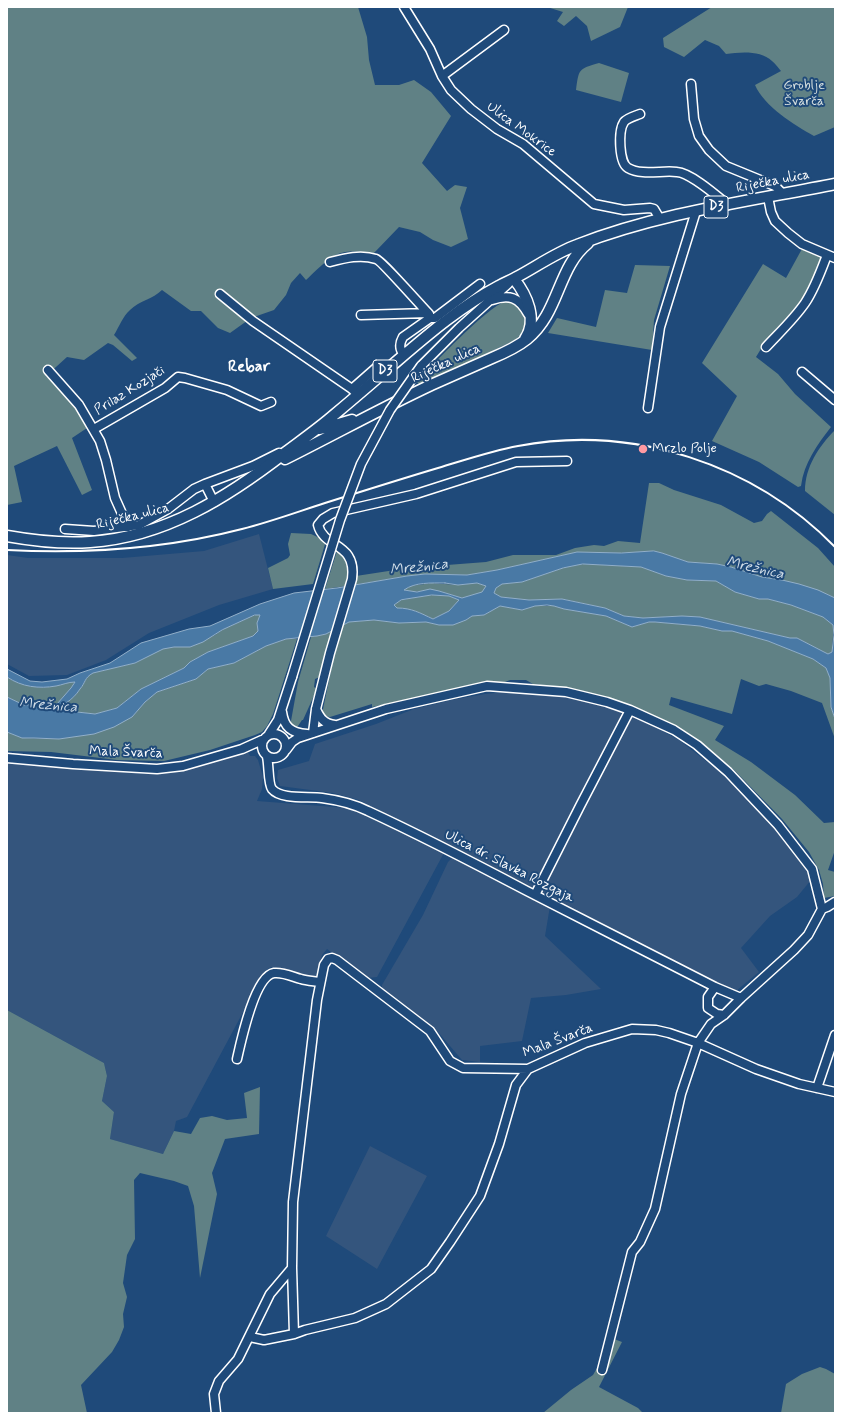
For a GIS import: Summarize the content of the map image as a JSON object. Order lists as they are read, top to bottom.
{
  "streets": {
    "main road": ["Riječka ulica", "D3"],
    "street": [
      "Ulica Mokrice",
      "Prilaz Kozjači",
      "Mala Švarča",
      "Ulica dr. Slavka Rozgaja"
    ]
  },
  "crossings": [
    ["Ulica Mokrice", "Riječka ulica"],
    ["Riječka ulica", "Prilaz Kozjači"]
  ],
  "districts": ["Rebar"],
  "water": ["Mrežnica"],
  "parks": ["Groblje Švarča"],
  "places": ["Mrzlo Polje"]
}
